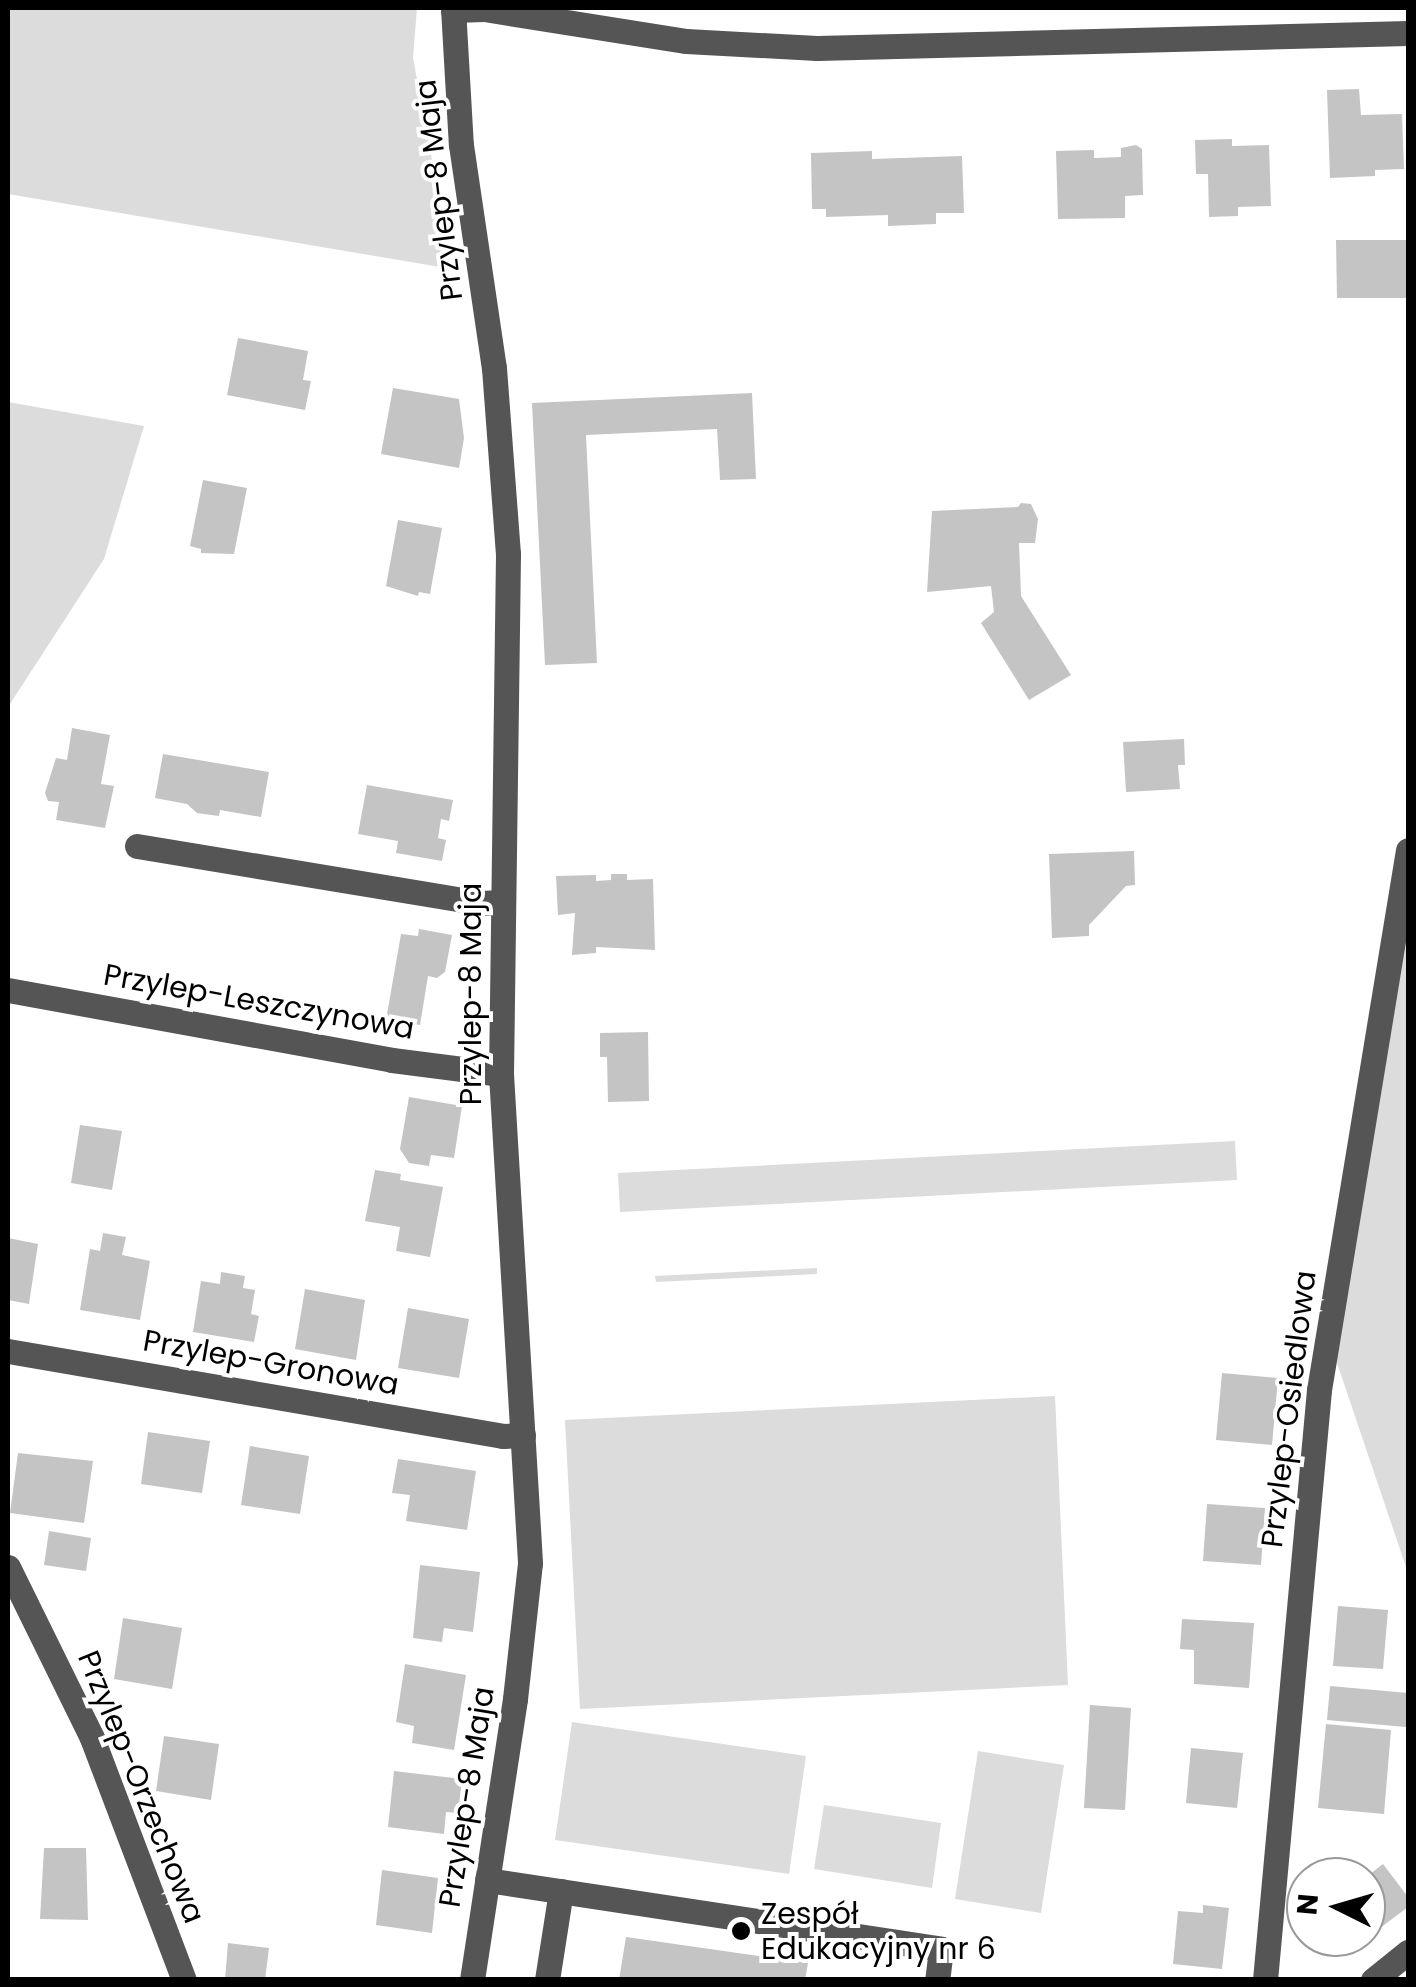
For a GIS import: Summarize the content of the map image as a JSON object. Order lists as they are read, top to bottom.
{
  "streets": {
    "street": [
      "Przylep-8 Maja",
      "Przylep-Leszczynowa",
      "Przylep-Gronowa",
      "Przylep-Osiedlowa",
      "Przylep-Orzechowa"
    ]
  },
  "crossings": [
    ["Przylep-8 Maja", "Przylep-Leszczynowa"],
    ["Przylep-8 Maja", "Przylep-Gronowa"]
  ],
  "places": ["Zespół Edukacyjny nr 6"],
  "north": "left"
}
